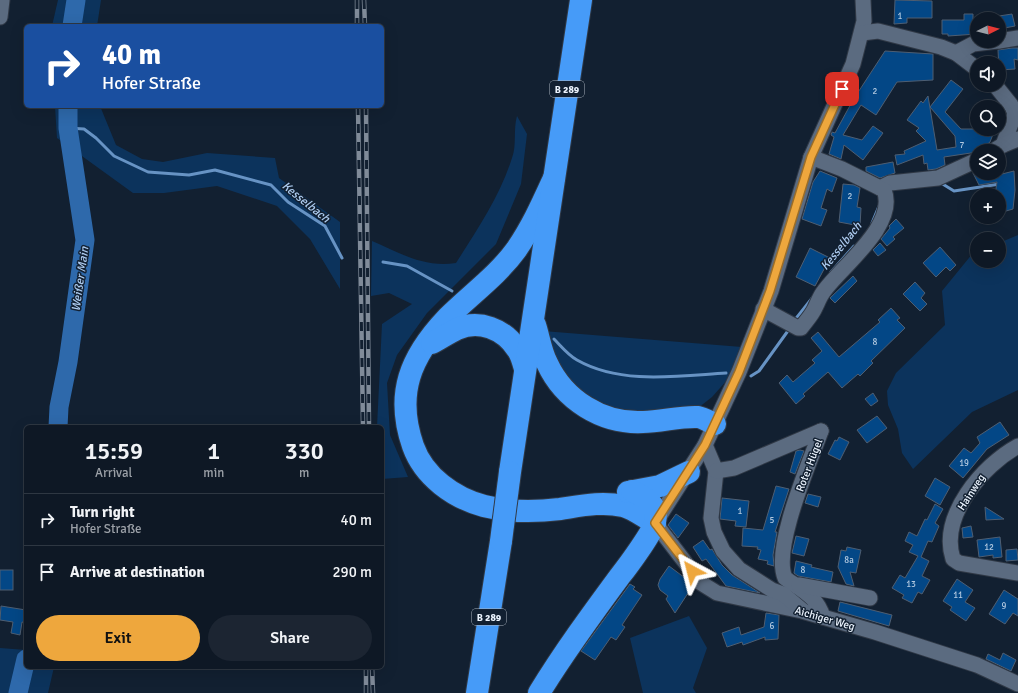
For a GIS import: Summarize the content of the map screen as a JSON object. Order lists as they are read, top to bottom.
{
  "streets": {
    "highway": ["B 289"],
    "street": ["Roter Hügel", "Hainweg", "Aichiger Weg"]
  },
  "water": ["Kesselbach", "Weißer Main"],
  "house_numbers": [
    "1",
    "2",
    "7",
    "2",
    "8",
    "19",
    "1",
    "5",
    "12",
    "8a",
    "8",
    "13",
    "11",
    "9",
    "6"
  ],
  "north": "right",
  "page": {
    "map_buttons": ["+", "−"],
    "turn": ["40 m", "Hofer Straße"],
    "eta": [
      "15:59",
      "Arrival",
      "1",
      "min",
      "330",
      "m"
    ],
    "list": [
      {
        "name": "Turn right",
        "note": "Hofer Straße",
        "value": "40 m"
      },
      {
        "name": "Arrive at destination",
        "value": "290 m"
      }
    ],
    "buttons": ["Exit", "Share"]
  }
}
